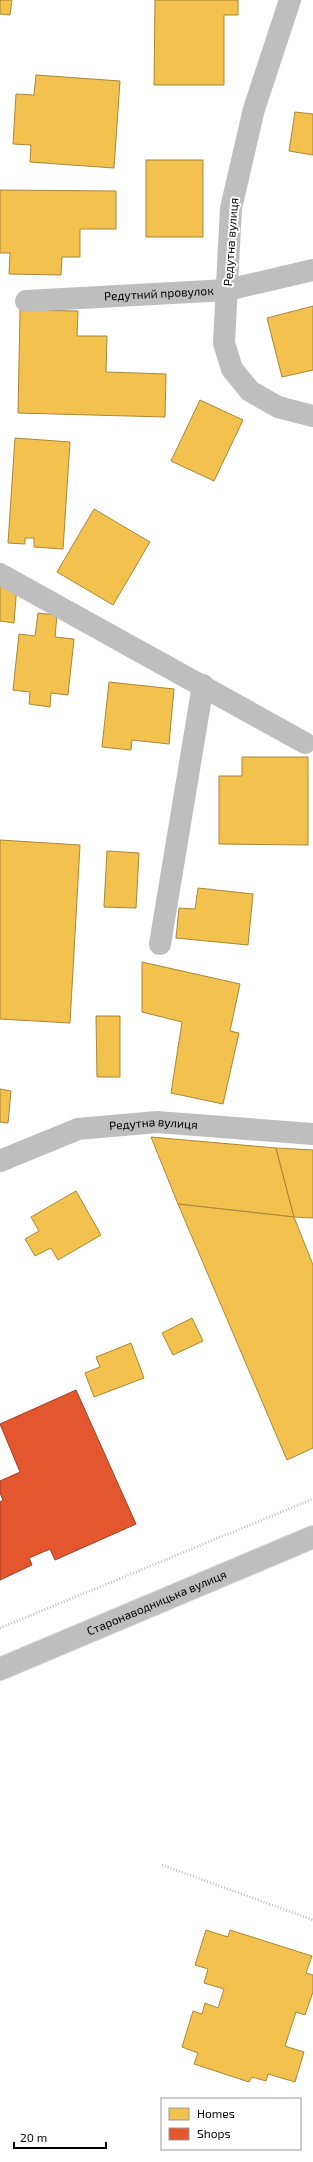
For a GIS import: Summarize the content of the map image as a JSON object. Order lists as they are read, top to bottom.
{
  "streets": {
    "street": ["Редутна вулиця", "Редутний провулок", "Старонаводницька вулиця"]
  },
  "crossings": [
    ["Редутна вулиця", "Редутний провулок"]
  ],
  "legend": ["Homes", "Shops"],
  "scale_bar": "20 m"
}
